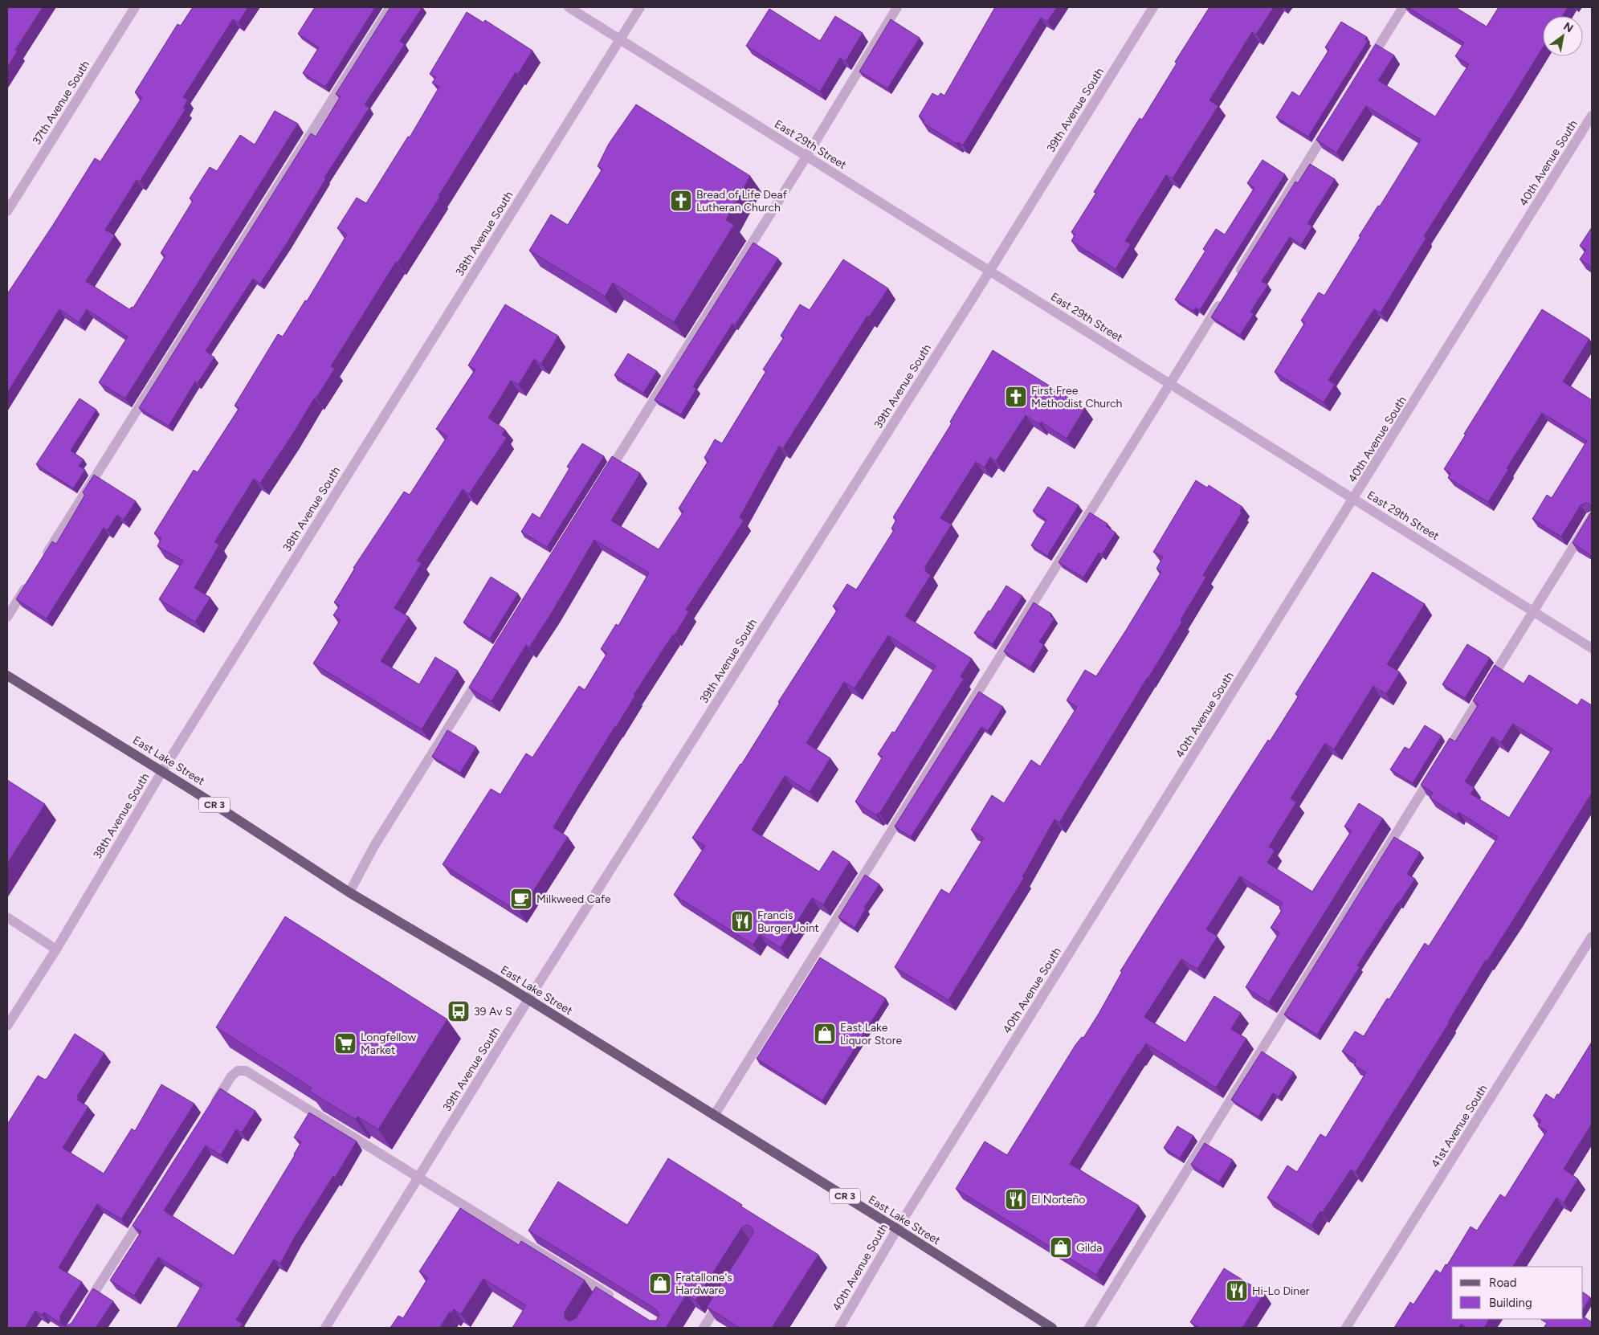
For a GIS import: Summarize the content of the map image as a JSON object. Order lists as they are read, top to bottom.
{
  "streets": {
    "main road": ["East Lake Street", "CR 3"],
    "street": [
      "37th Avenue South",
      "39th Avenue South",
      "East 29th Street",
      "40th Avenue South",
      "38th Avenue South",
      "41st Avenue South"
    ]
  },
  "crossings": [
    ["39th Avenue South", "East 29th Street"],
    ["39th Avenue South", "East Lake Street"],
    ["East 29th Street", "40th Avenue South"],
    ["East 29th Street", "38th Avenue South"],
    ["40th Avenue South", "East Lake Street"],
    ["38th Avenue South", "East Lake Street"]
  ],
  "places": {
    "church": ["Bread of Life Deaf Lutheran Church", "First Free Methodist Church"],
    "cafe": ["Milkweed Cafe"],
    "restaurant": ["Francis Burger Joint", "El Norteño", "Hi-Lo Diner"],
    "bus stop": ["39 Av S"],
    "shop": ["East Lake Liquor Store", "Gilda", "Fratallone's Hardware"],
    "supermarket": ["Longfellow Market"]
  },
  "legend": ["Road", "Building"],
  "north": "top right"
}
